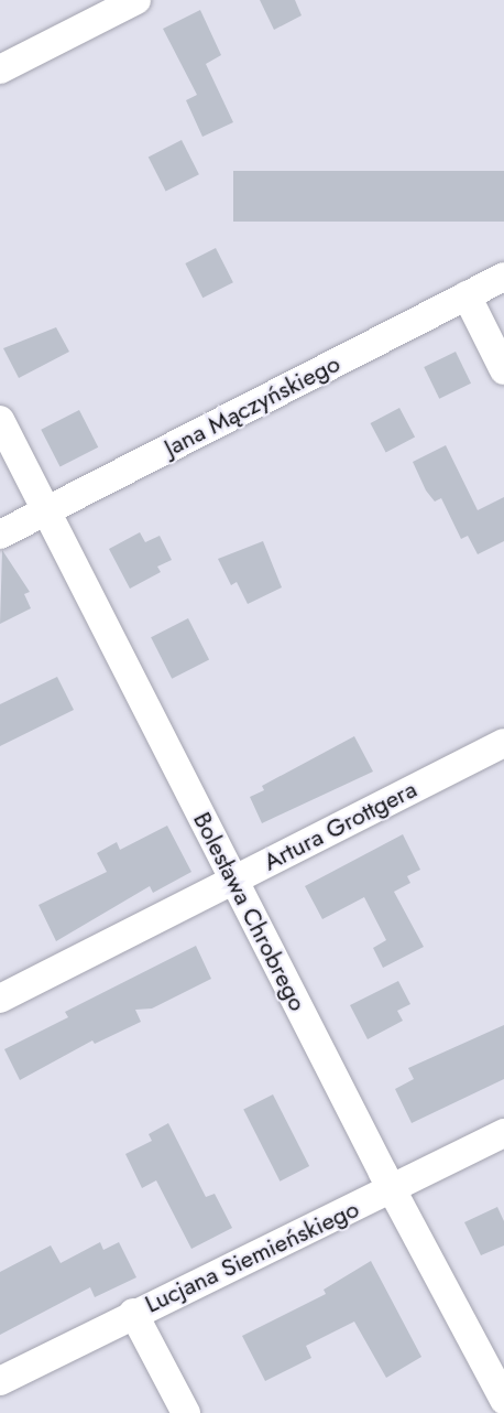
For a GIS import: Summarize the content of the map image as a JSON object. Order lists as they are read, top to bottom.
{
  "streets": {
    "street": [
      "Jana Mączyńskiego",
      "Artura Grottgera",
      "Bolesława Chrobrego",
      "Lucjana Siemieńskiego"
    ]
  },
  "crossings": [
    ["Jana Mączyńskiego", "Bolesława Chrobrego"],
    ["Artura Grottgera", "Bolesława Chrobrego"],
    ["Bolesława Chrobrego", "Lucjana Siemieńskiego"]
  ]
}
